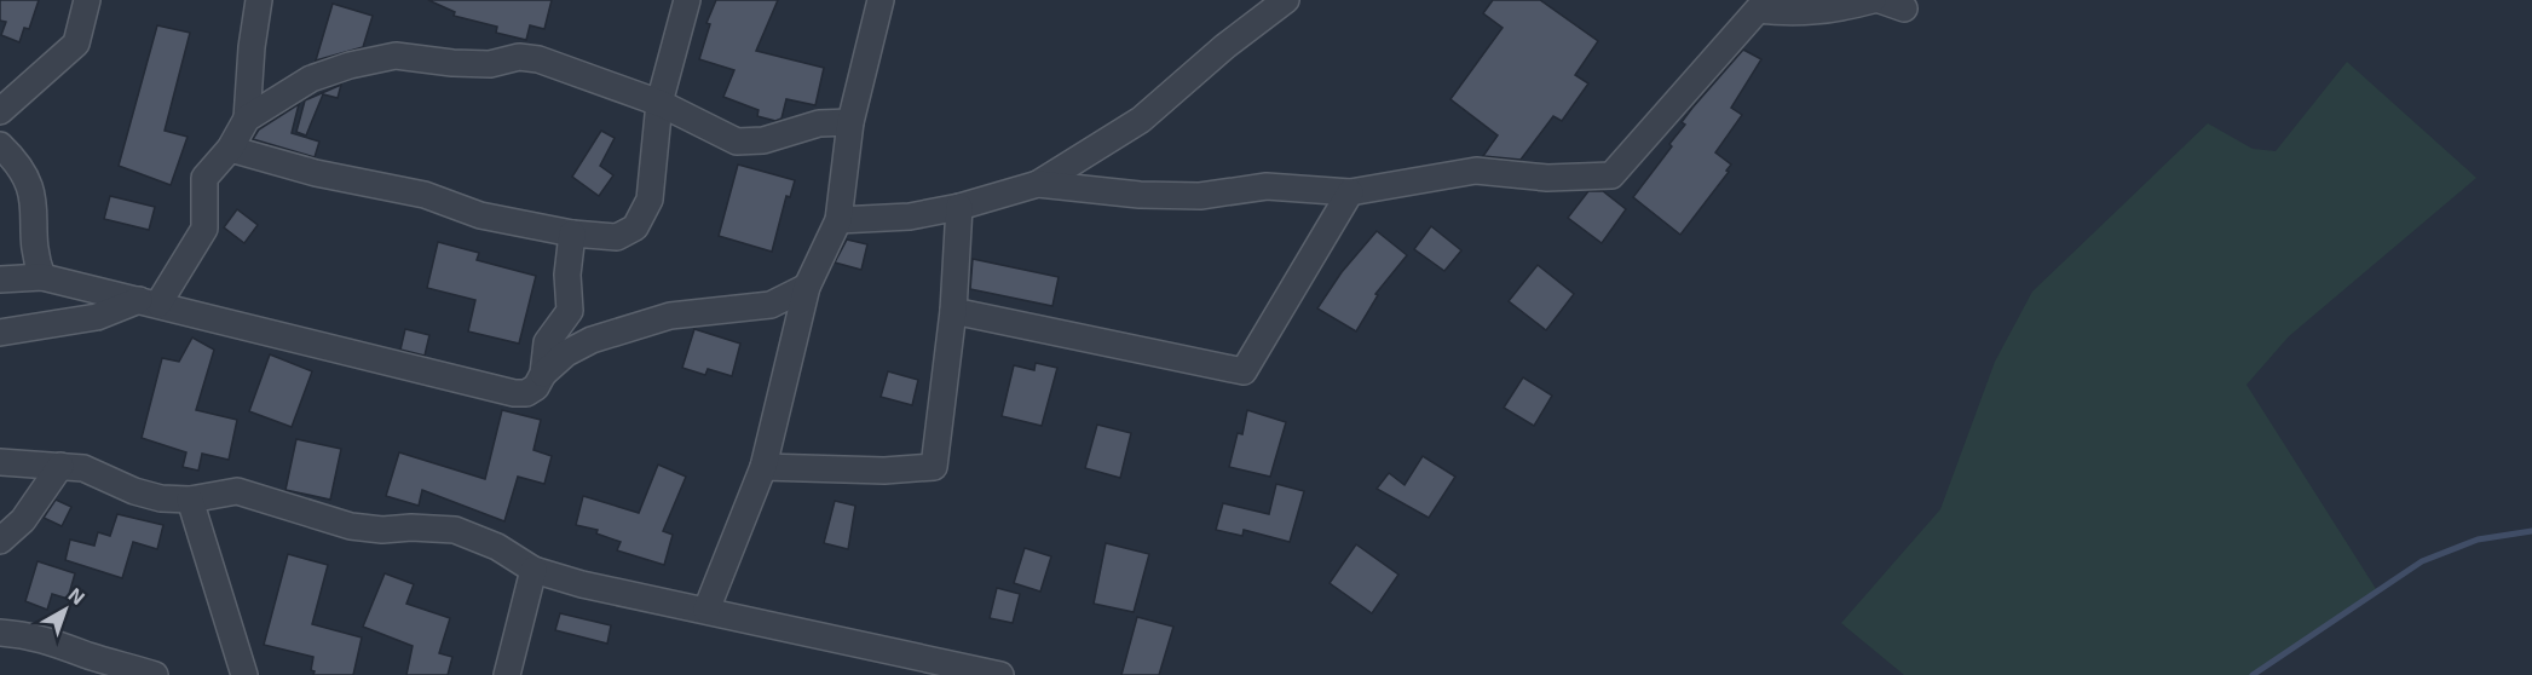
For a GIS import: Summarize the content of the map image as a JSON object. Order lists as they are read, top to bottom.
{
  "north": "top right"
}
